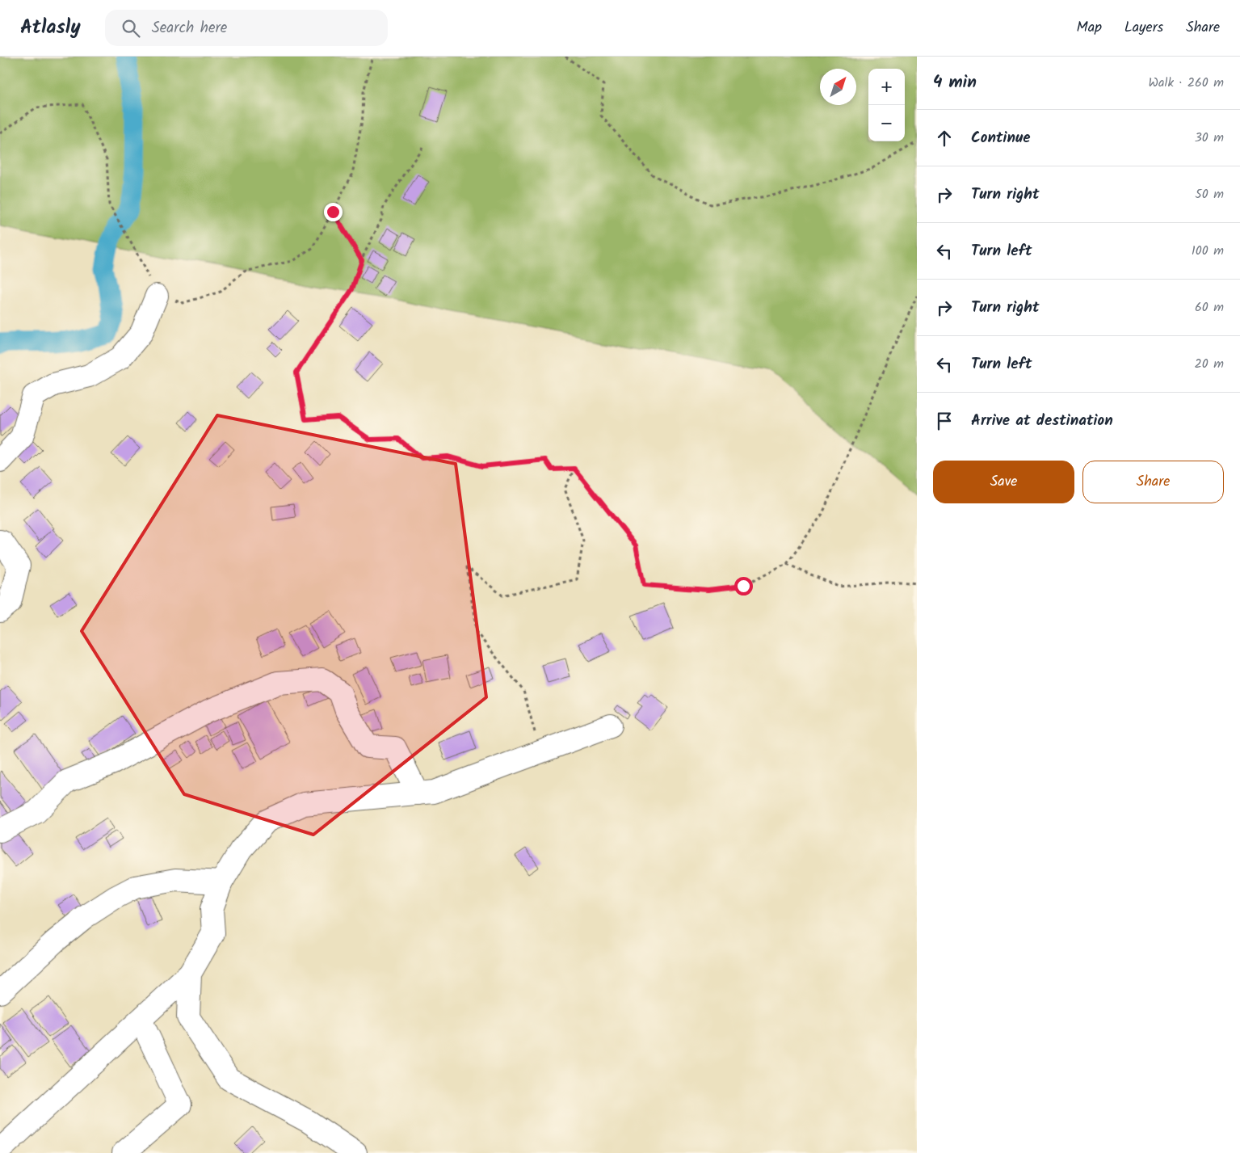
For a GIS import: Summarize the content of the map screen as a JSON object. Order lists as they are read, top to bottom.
{
  "north": "top right",
  "page": {
    "header": "Atlasly",
    "search": "Search here",
    "nav": ["Map", "Layers", "Share"],
    "heading": ["4 min", "Walk · 260 m"],
    "map_buttons": ["+", "−"],
    "list": [
      ["Continue", "30 m"],
      ["Turn right", "50 m"],
      ["Turn left", "100 m"],
      ["Turn right", "60 m"],
      ["Turn left", "20 m"],
      "Arrive at destination"
    ],
    "buttons": ["Save", "Share"]
  }
}
